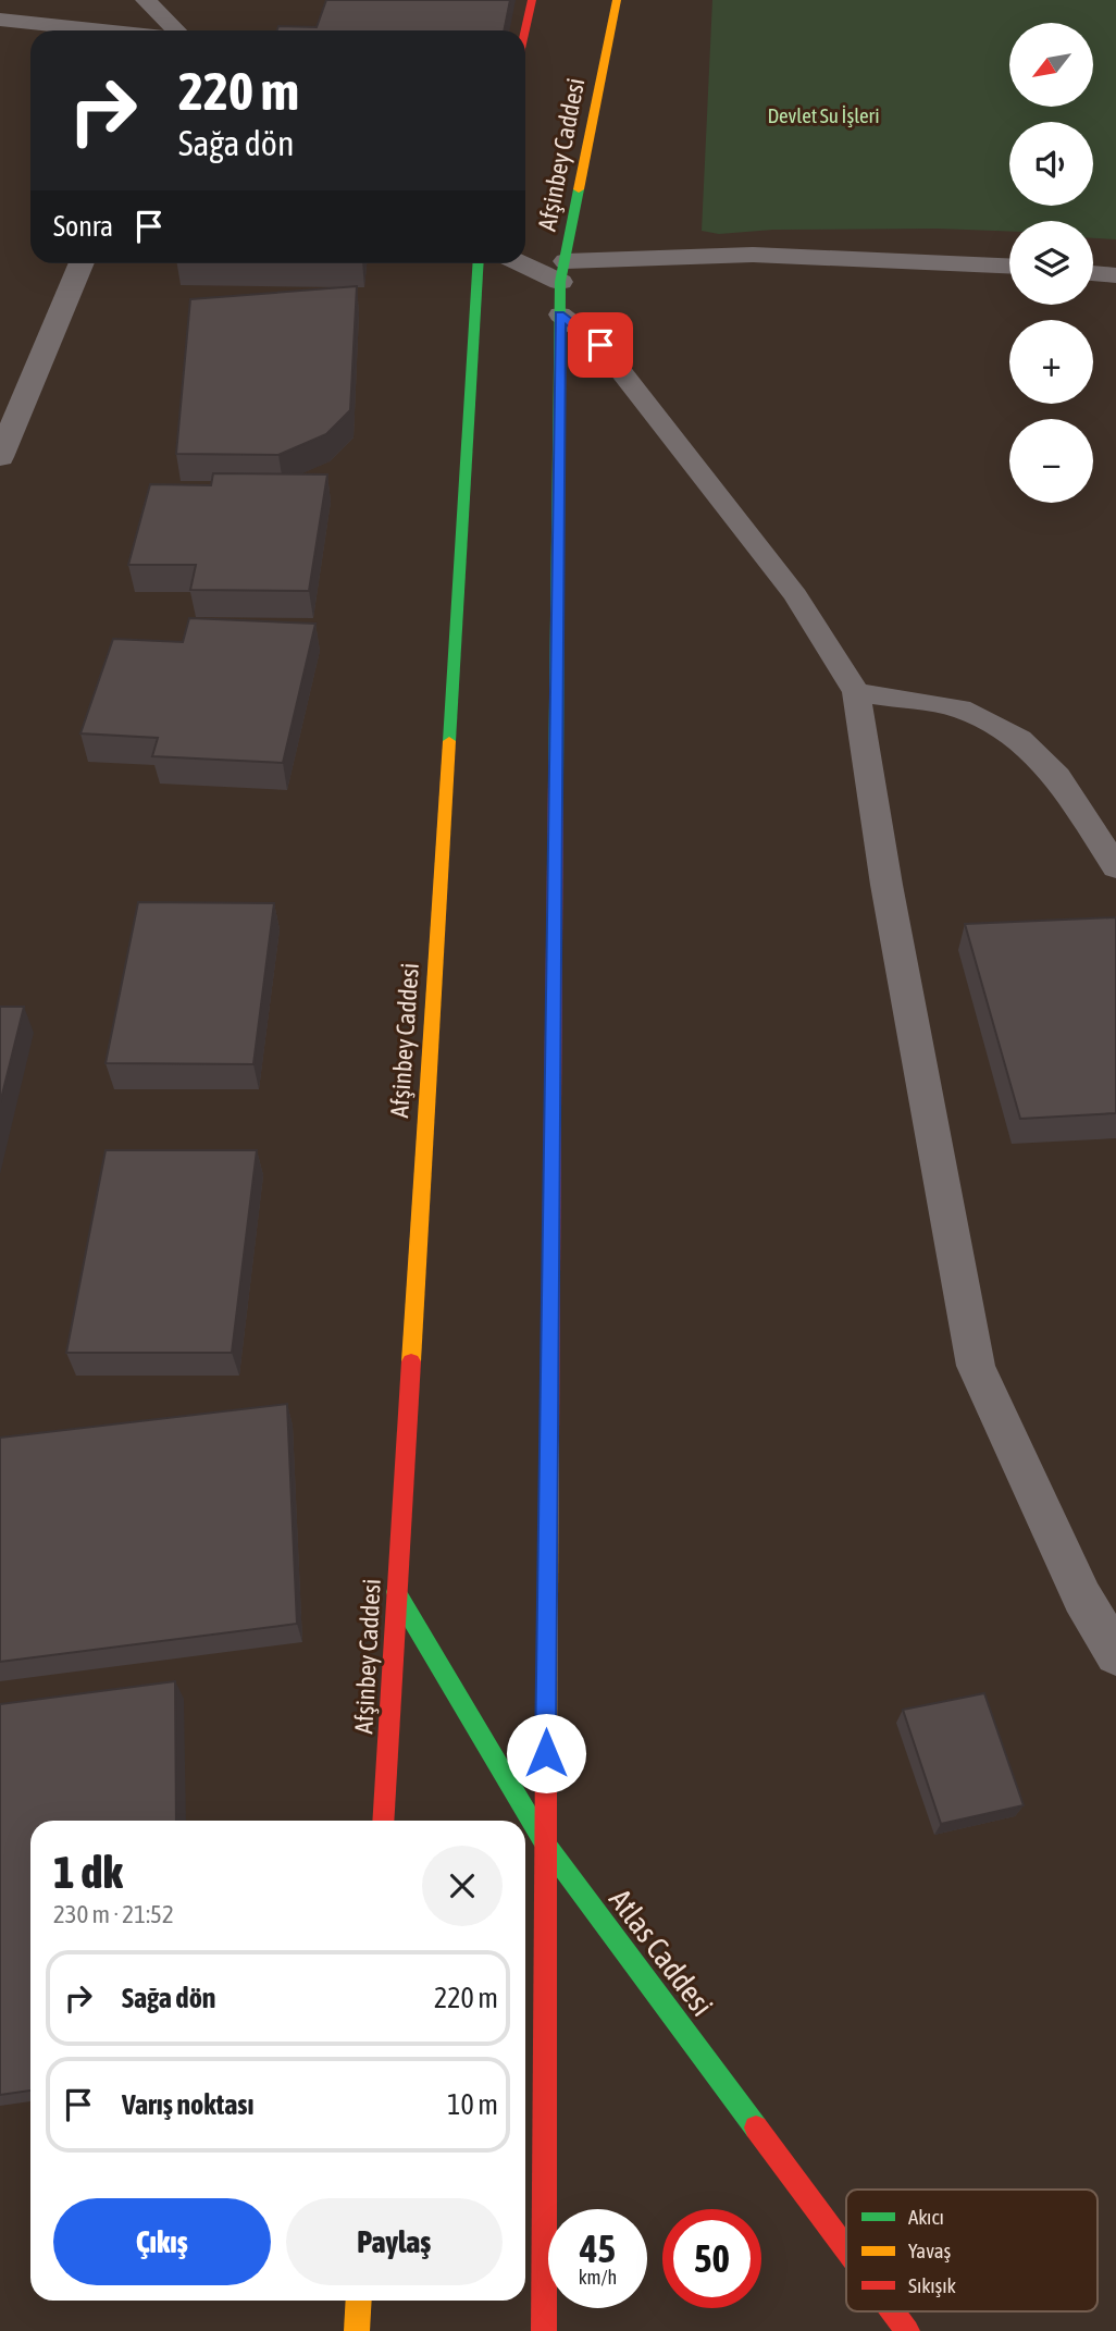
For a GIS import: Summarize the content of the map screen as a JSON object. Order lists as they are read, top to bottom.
{
  "streets": {
    "main road": ["Afşinbey Caddesi", "Atlas Caddesi"]
  },
  "crossings": [
    ["Afşinbey Caddesi", "Atlas Caddesi"]
  ],
  "parks": ["Devlet Su İşleri"],
  "legend": ["Akıcı", "Yavaş", "Sıkışık"],
  "north": "bottom left",
  "page": {
    "map_buttons": ["+", "−"],
    "turn": ["220 m", "Sağa dön"],
    "then": "Sonra",
    "heading": ["1 dk", "230 m · 21:52"],
    "list": [
      {
        "name": "Sağa dön",
        "value": "220 m"
      },
      {
        "name": "Varış noktası",
        "value": "10 m"
      }
    ],
    "buttons": ["Çıkış", "Paylaş"],
    "speed": "45 km/h",
    "limit": "50"
  }
}
